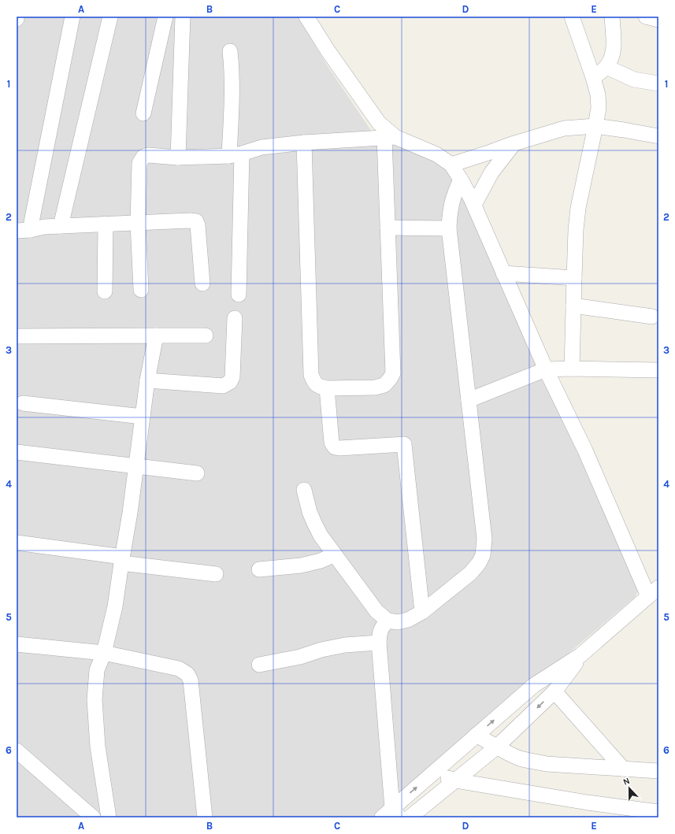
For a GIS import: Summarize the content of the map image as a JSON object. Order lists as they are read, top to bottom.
{
  "north": "top",
  "grid": {
    "columns": [
      "A",
      "B",
      "C",
      "D",
      "E"
    ],
    "rows": [
      "1",
      "2",
      "3",
      "4",
      "5",
      "6"
    ]
  }
}
